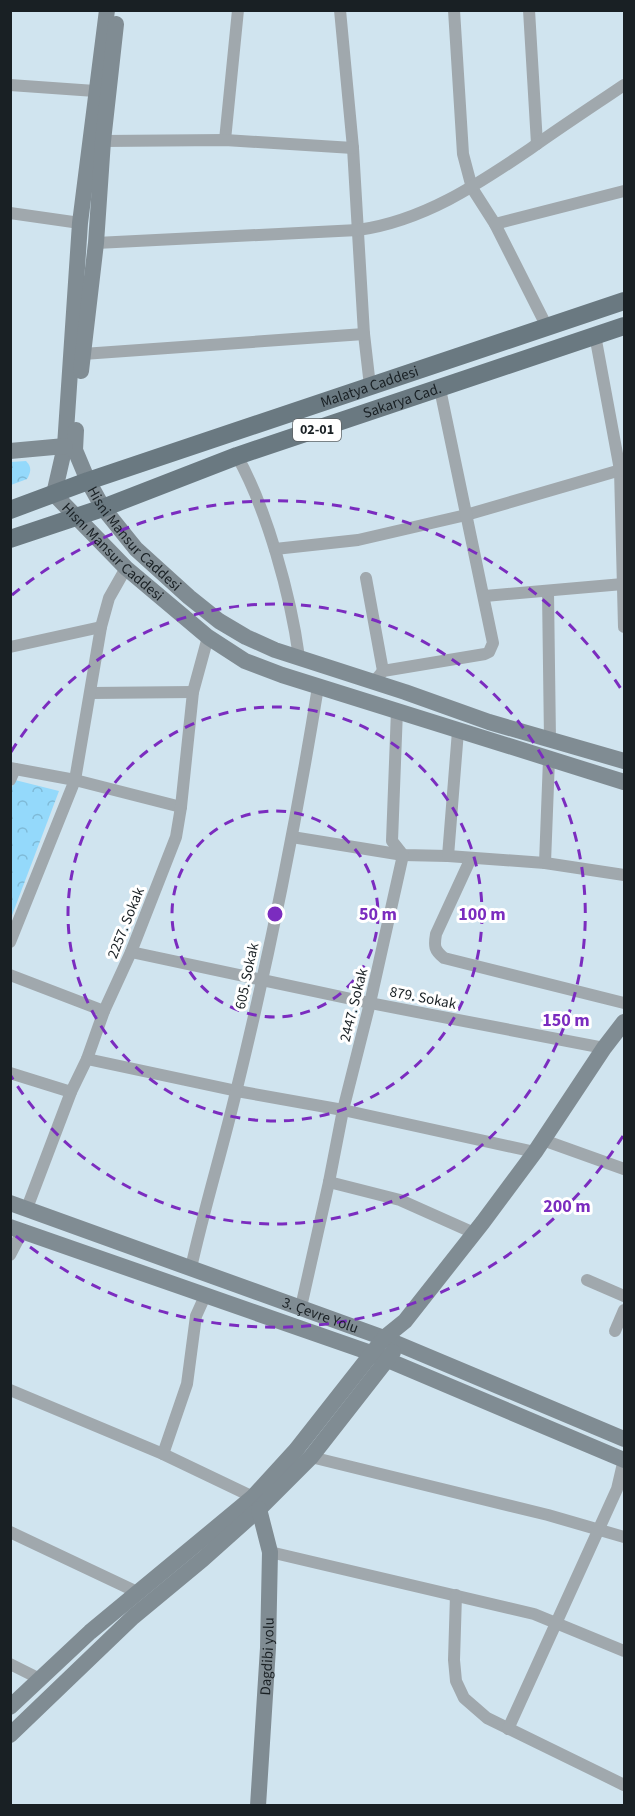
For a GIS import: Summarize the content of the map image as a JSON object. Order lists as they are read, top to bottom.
{
  "streets": {
    "main road": [
      "Malatya Caddesi",
      "Sakarya Cad.",
      "02-01",
      "Hisni Mansur Caddesi",
      "Hısnı Mansur Caddesi",
      "3. Çevre Yolu",
      "Dagdibi yolu"
    ],
    "street": [
      "2257. Sokak",
      "605. Sokak",
      "879. Sokak",
      "2447. Sokak"
    ]
  },
  "crossings": [
    ["Malatya Caddesi", "Hisni Mansur Caddesi"],
    ["Malatya Caddesi", "Hısnı Mansur Caddesi"],
    ["Sakarya Cad.", "Hisni Mansur Caddesi"],
    ["Sakarya Cad.", "Hısnı Mansur Caddesi"],
    ["Hısnı Mansur Caddesi", "2257. Sokak"],
    ["Hısnı Mansur Caddesi", "605. Sokak"],
    ["2257. Sokak", "879. Sokak"],
    ["2257. Sokak", "3. Çevre Yolu"],
    ["605. Sokak", "879. Sokak"],
    ["605. Sokak", "3. Çevre Yolu"],
    ["879. Sokak", "2447. Sokak"],
    ["2447. Sokak", "3. Çevre Yolu"]
  ],
  "rings": [
    "50 m",
    "100 m",
    "150 m",
    "200 m"
  ]
}
